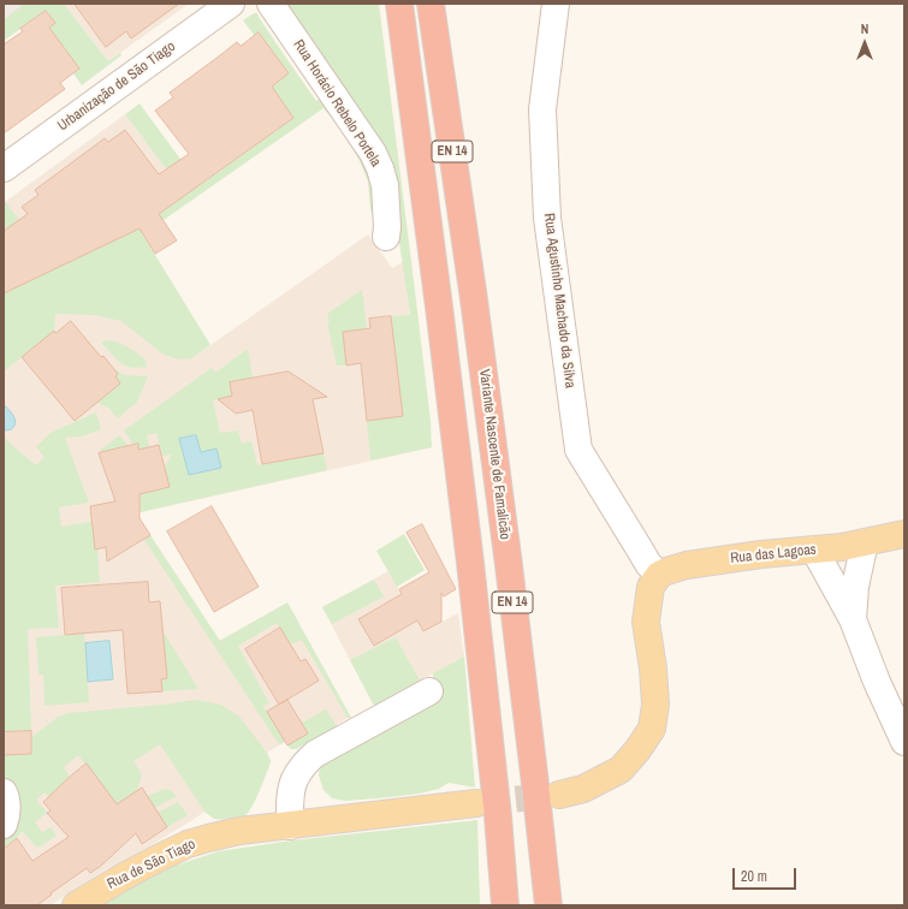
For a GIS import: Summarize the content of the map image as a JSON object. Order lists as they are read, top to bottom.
{
  "streets": {
    "highway": ["EN 14", "Variante Nascente de Famalicão"],
    "main road": ["Rua das Lagoas", "Rua de São Tiago"],
    "street": ["Urbanização de São Tiago", "Rua Horácio Rebelo Portela", "Rua Agustinho Machado da Silva"]
  },
  "crossings": [
    ["Rua Agustinho Machado da Silva", "Rua das Lagoas"]
  ],
  "scale_bar": "20 m",
  "north": "top"
}
